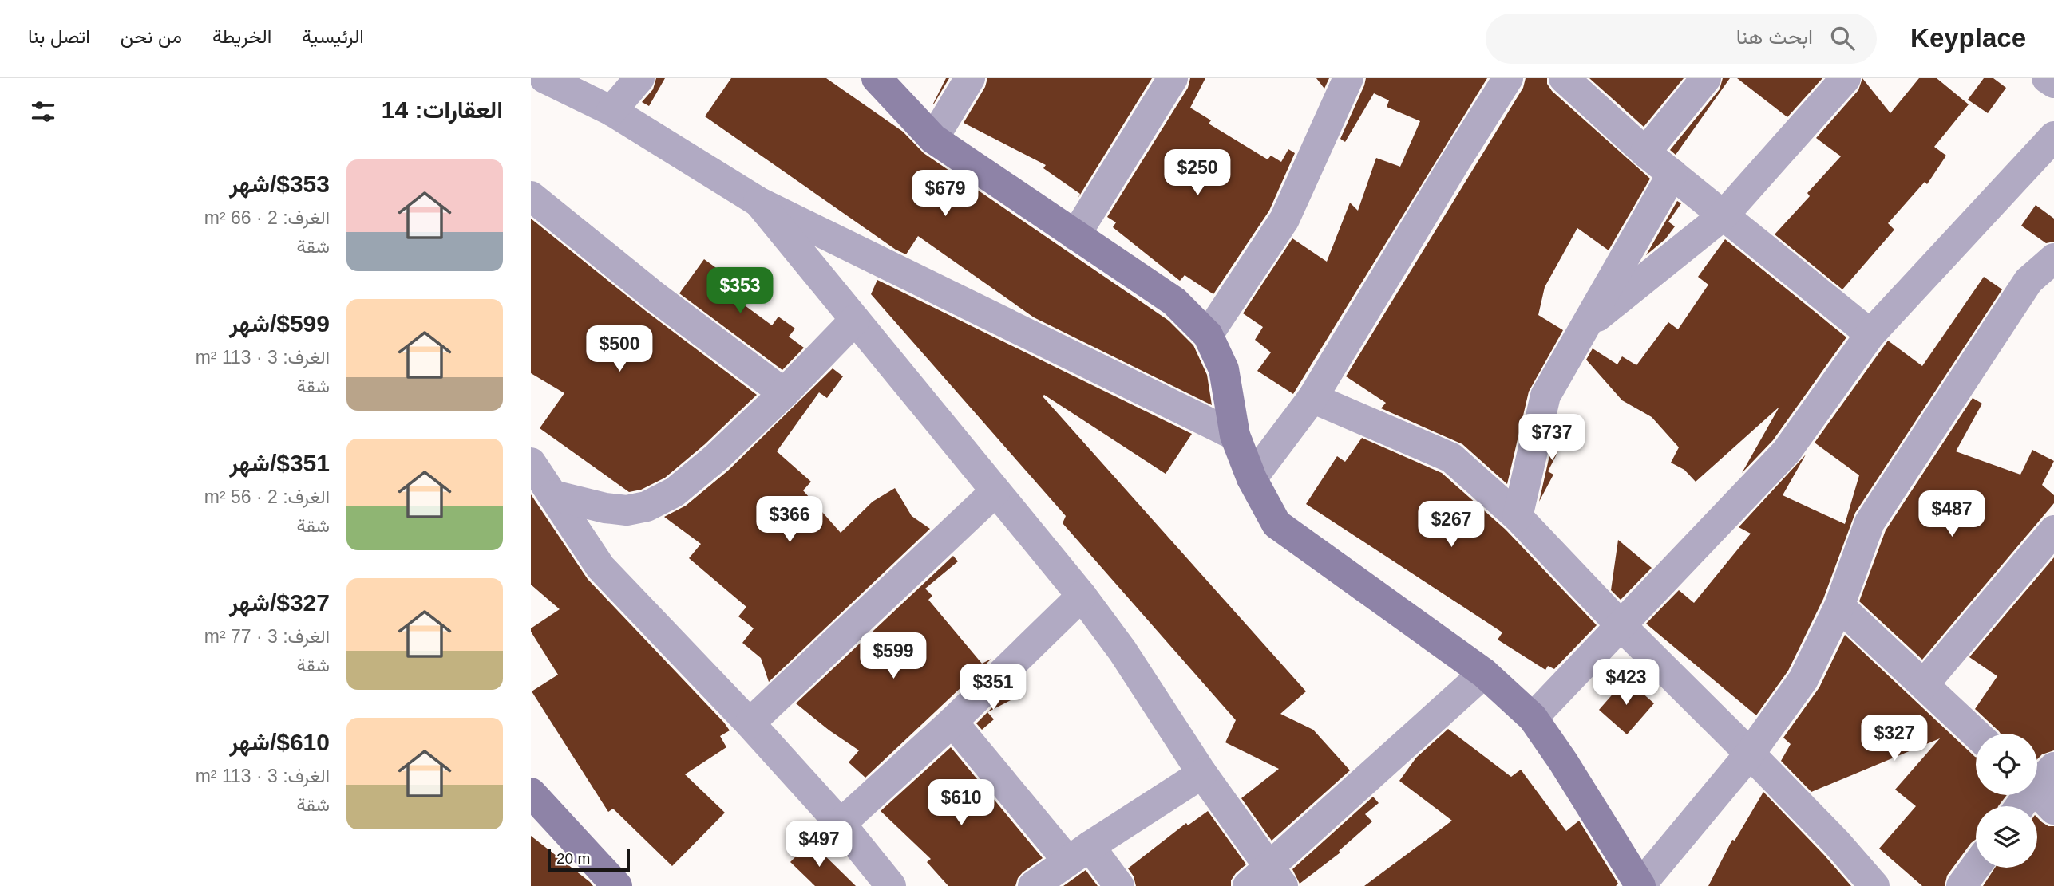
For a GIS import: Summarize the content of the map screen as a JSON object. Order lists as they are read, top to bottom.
{
  "scale_bar": "20 m",
  "page": {
    "header": "Keyplace",
    "search": "ابحث هنا",
    "nav": [
      "الرئيسية",
      "الخريطة",
      "من نحن",
      "اتصل بنا"
    ],
    "heading": "العقارات: 14",
    "list": [
      {
        "name": "$353/شهر",
        "note": "الغرف: 2 · 66 m² · شقة"
      },
      {
        "name": "$599/شهر",
        "note": "الغرف: 3 · 113 m² · شقة"
      },
      {
        "name": "$351/شهر",
        "note": "الغرف: 2 · 56 m² · شقة"
      },
      {
        "name": "$327/شهر",
        "note": "الغرف: 3 · 77 m² · شقة"
      },
      {
        "name": "$610/شهر",
        "note": "الغرف: 3 · 113 m² · شقة"
      }
    ],
    "price": [
      "$250",
      "$679",
      "$353",
      "$500",
      "$737",
      "$487",
      "$366",
      "$267",
      "$599",
      "$423",
      "$351",
      "$327",
      "$610",
      "$497"
    ],
    "scale": "20 m"
  }
}
